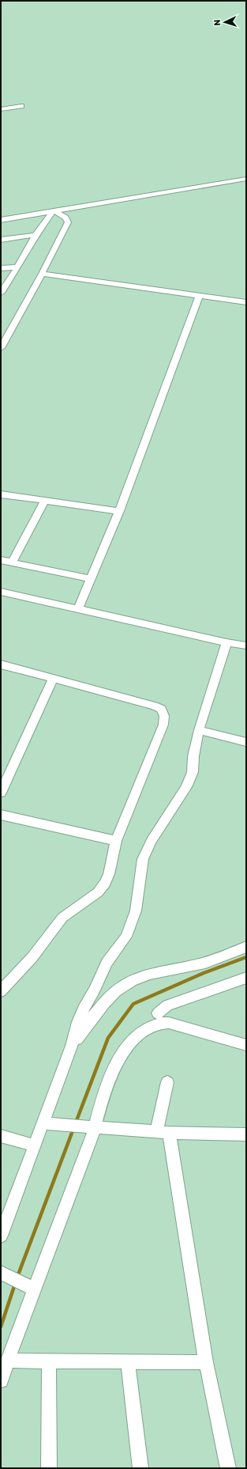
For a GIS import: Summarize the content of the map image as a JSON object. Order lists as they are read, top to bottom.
{
  "north": "left"
}
